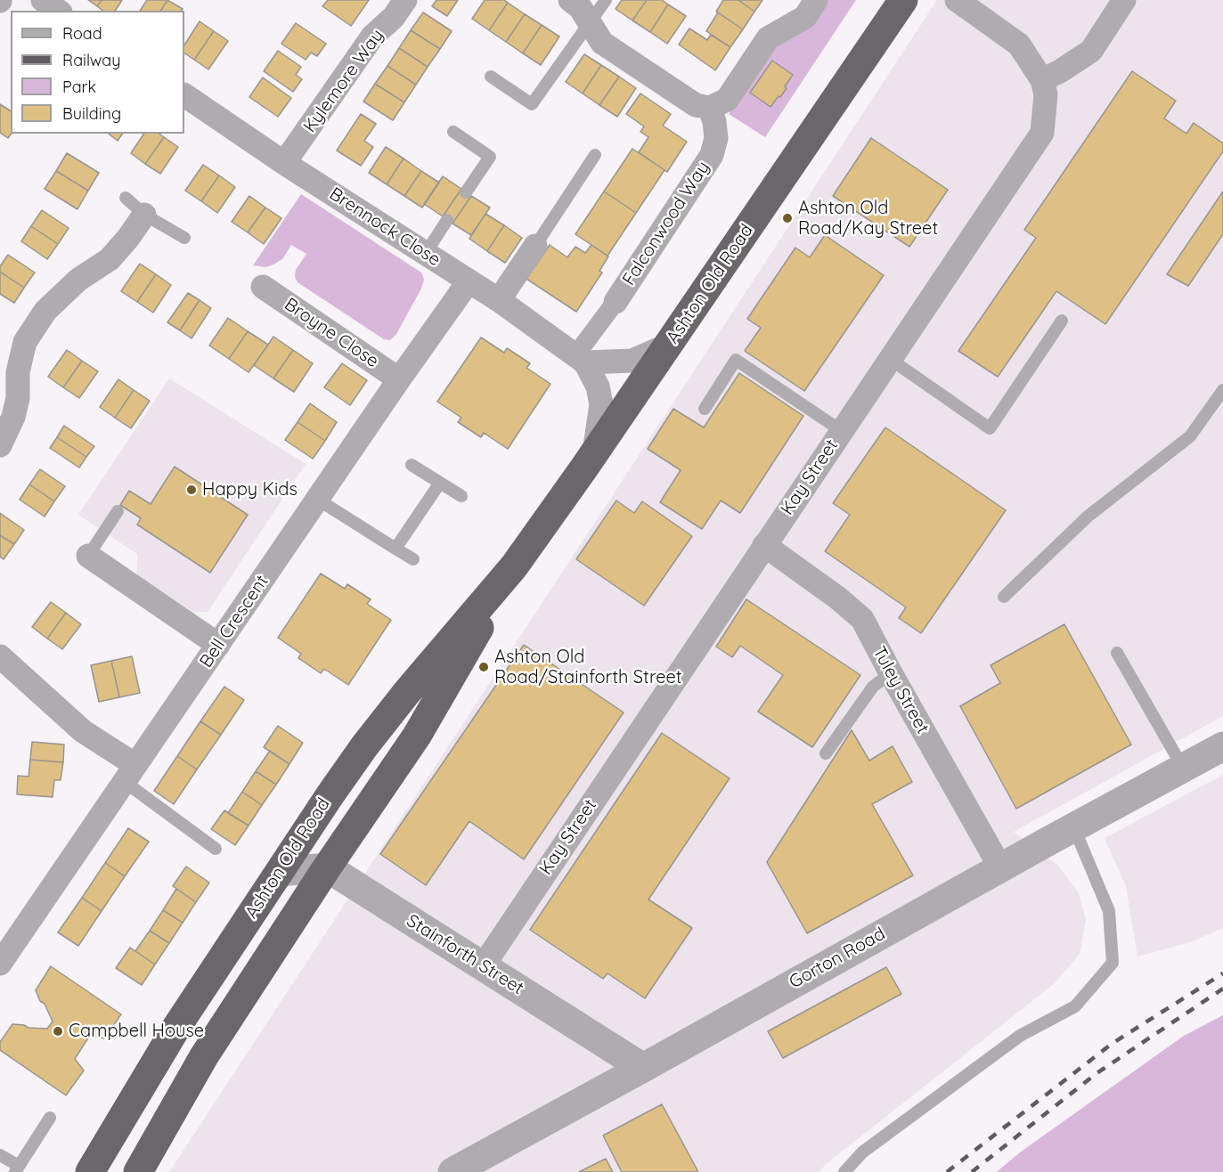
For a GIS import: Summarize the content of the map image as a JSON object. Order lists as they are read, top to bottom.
{
  "streets": {
    "highway": ["Ashton Old Road"],
    "street": [
      "Kylemore Way",
      "Falconwood Way",
      "Brennock Close",
      "Broyne Close",
      "Kay Street",
      "Bell Crescent",
      "Tuley Street",
      "Stainforth Street",
      "Gorton Road"
    ]
  },
  "crossings": [
    ["Kylemore Way", "Brennock Close"],
    ["Brennock Close", "Ashton Old Road"],
    ["Brennock Close", "Bell Crescent"],
    ["Ashton Old Road", "Stainforth Street"],
    ["Broyne Close", "Bell Crescent"],
    ["Kay Street", "Tuley Street"],
    ["Kay Street", "Stainforth Street"],
    ["Tuley Street", "Gorton Road"],
    ["Stainforth Street", "Gorton Road"]
  ],
  "places": [
    "Ashton Old Road/Kay Street",
    "Happy Kids",
    "Ashton Old Road/Stainforth Street",
    "Campbell House"
  ],
  "legend": [
    "Road",
    "Railway",
    "Park",
    "Building"
  ]
}
